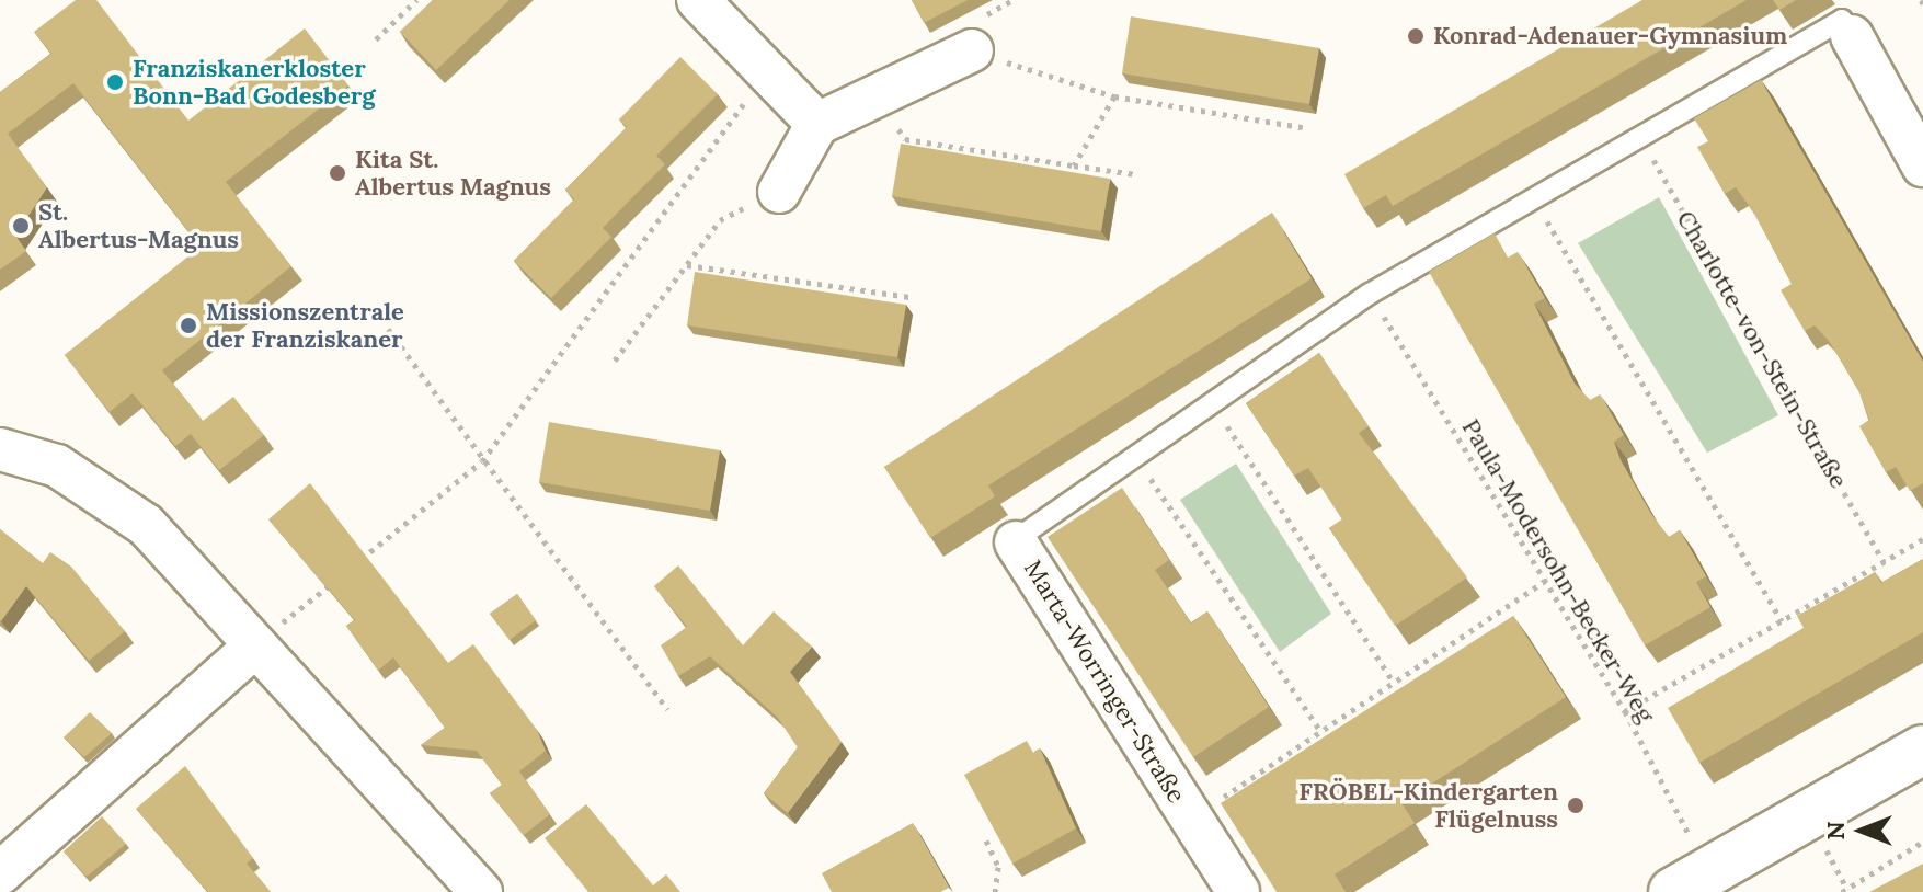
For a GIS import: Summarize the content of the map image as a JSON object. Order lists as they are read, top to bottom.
{
  "streets": {
    "street": ["Marta-Worringer-Straße"],
    "path": ["Charlotte-von-Stein-Straße", "Paula-Modersohn-Becker-Weg"]
  },
  "crossings": [
    ["Paula-Modersohn-Becker-Weg", "Marta-Worringer-Straße"]
  ],
  "places": [
    "Konrad-Adenauer-Gymnasium",
    "Franziskanerkloster Bonn-Bad Godesberg",
    "Kita St. Albertus Magnus",
    "St. Albertus-Magnus",
    "Missionszentrale der Franziskaner",
    "FRÖBEL-Kindergarten Flügelnuss"
  ],
  "north": "left"
}
